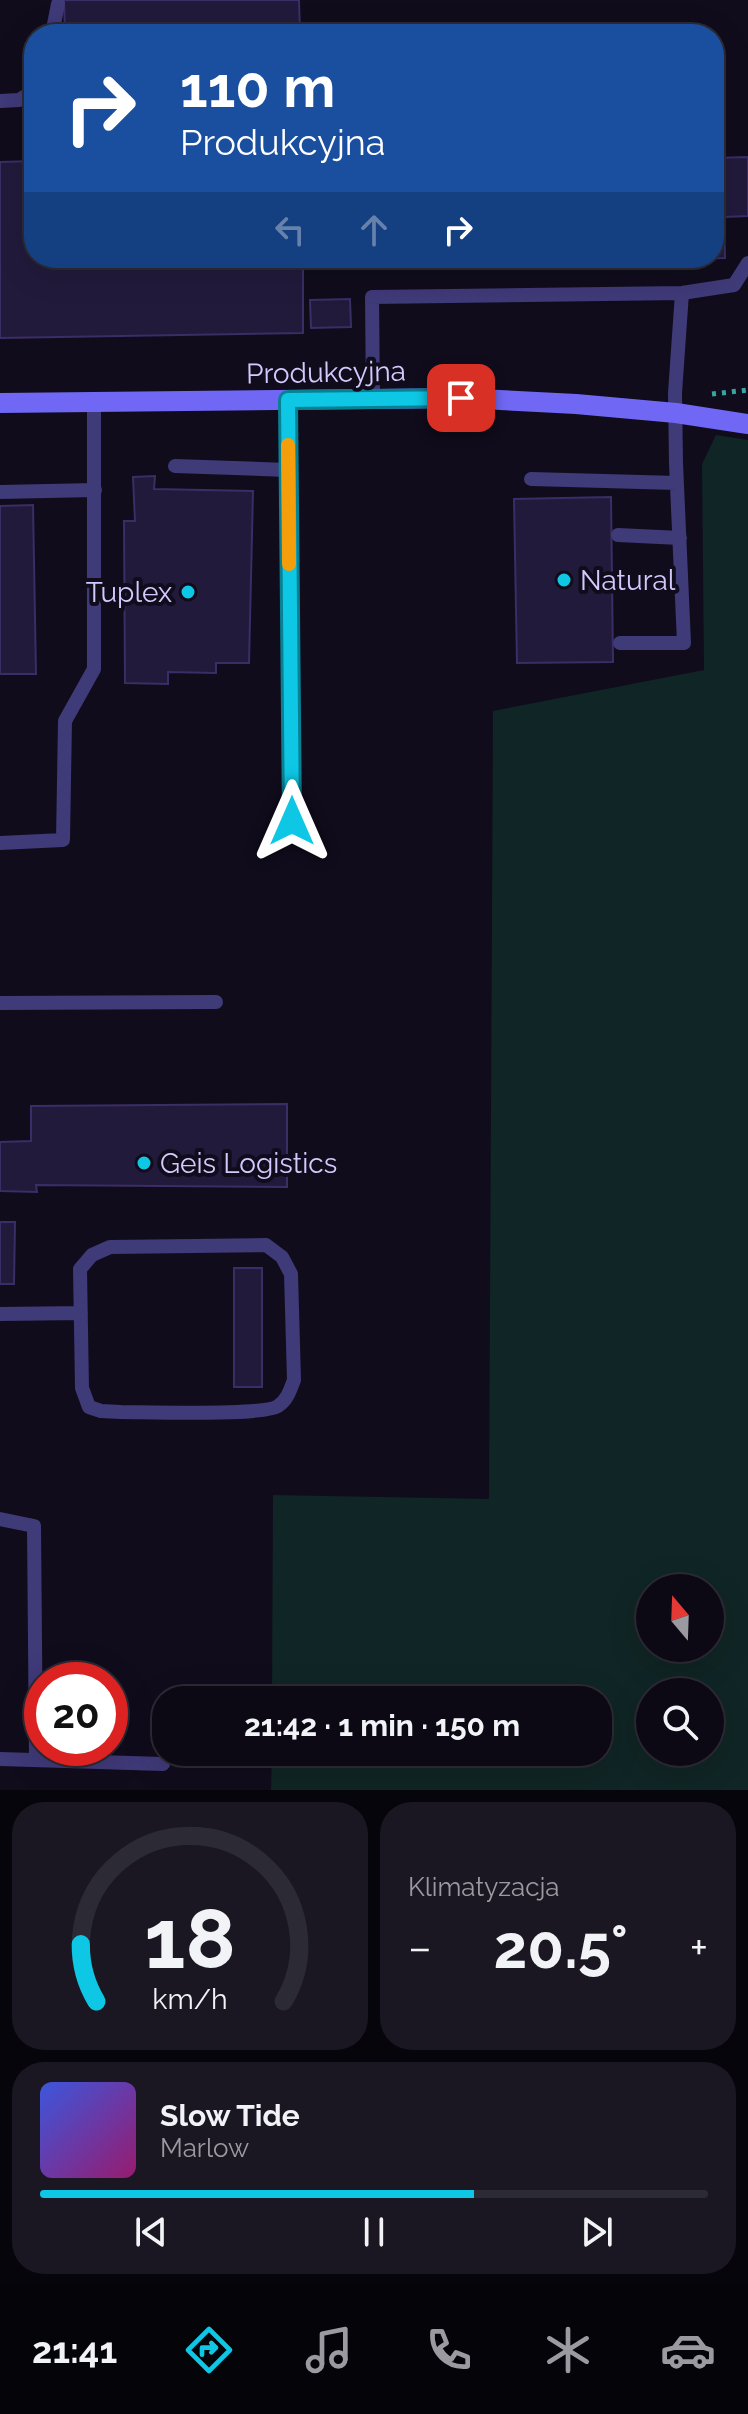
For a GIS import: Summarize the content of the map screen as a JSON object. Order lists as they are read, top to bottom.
{
  "streets": {
    "street": ["Produkcyjna"]
  },
  "places": ["Natural", "Tuplex", "Geis Logistics"],
  "north": "top",
  "page": {
    "turn": ["110 m", "Produkcyjna"],
    "limit": "20",
    "trip": "21:42 · 1 min · 150 m",
    "tile": "Klimatyzacja",
    "heat": ["−", "20.5°", "+"],
    "song": ["Slow Tide", "Marlow"],
    "tabs": "21:41",
    "gauge": ["18", "km/h"]
  }
}
